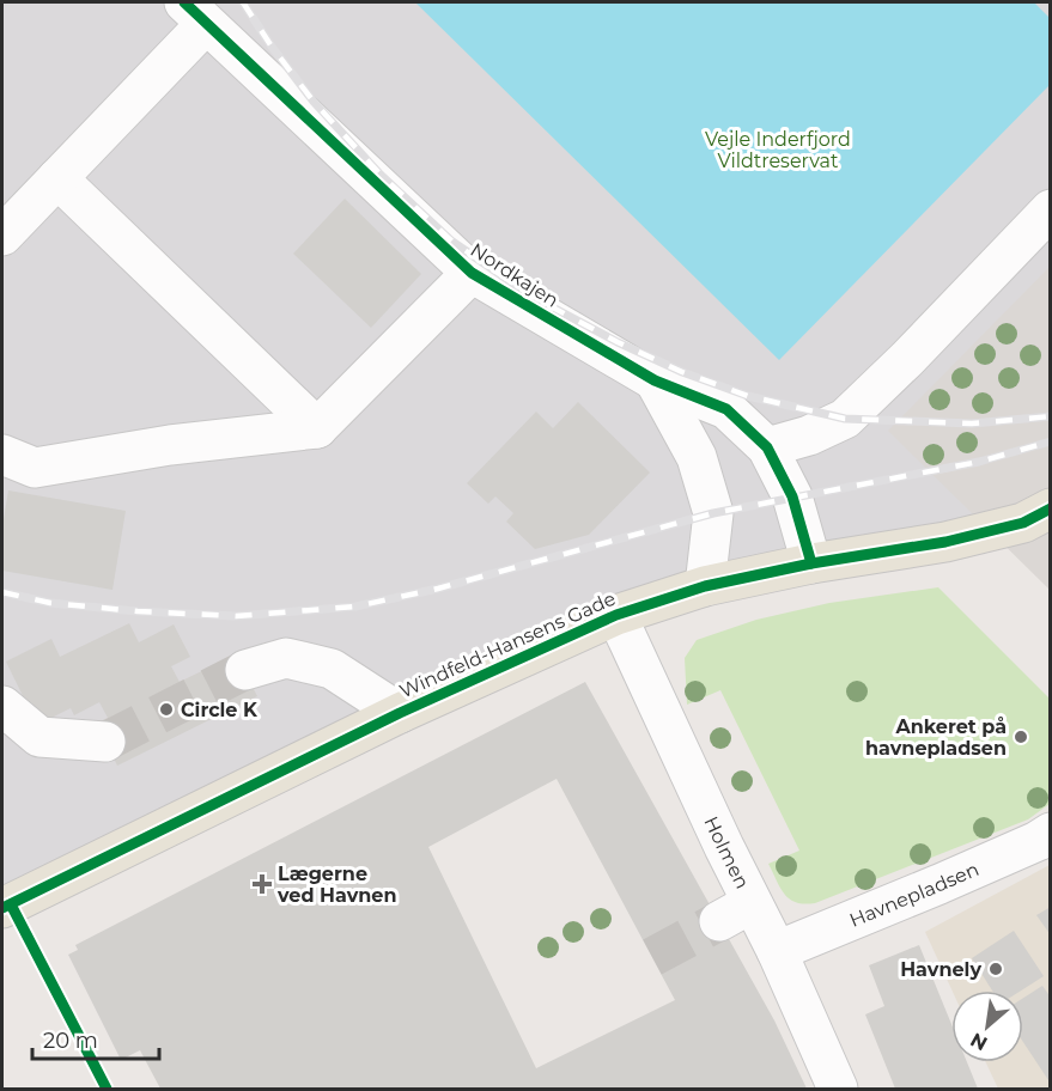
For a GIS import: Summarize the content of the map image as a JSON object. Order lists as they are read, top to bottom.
{
  "streets": {
    "main road": ["Windfeld-Hansens Gade"],
    "street": ["Nordkajen", "Holmen", "Havnepladsen"]
  },
  "crossings": [
    ["Nordkajen", "Windfeld-Hansens Gade"],
    ["Windfeld-Hansens Gade", "Holmen"],
    ["Holmen", "Havnepladsen"]
  ],
  "parks": ["Vejle Inderfjord Vildtreservat"],
  "places": {
    "other": ["Circle K", "Ankeret på havnepladsen", "Havnely"],
    "health": ["Lægerne ved Havnen"]
  },
  "scale_bar": "20 m",
  "north": "bottom left"
}
